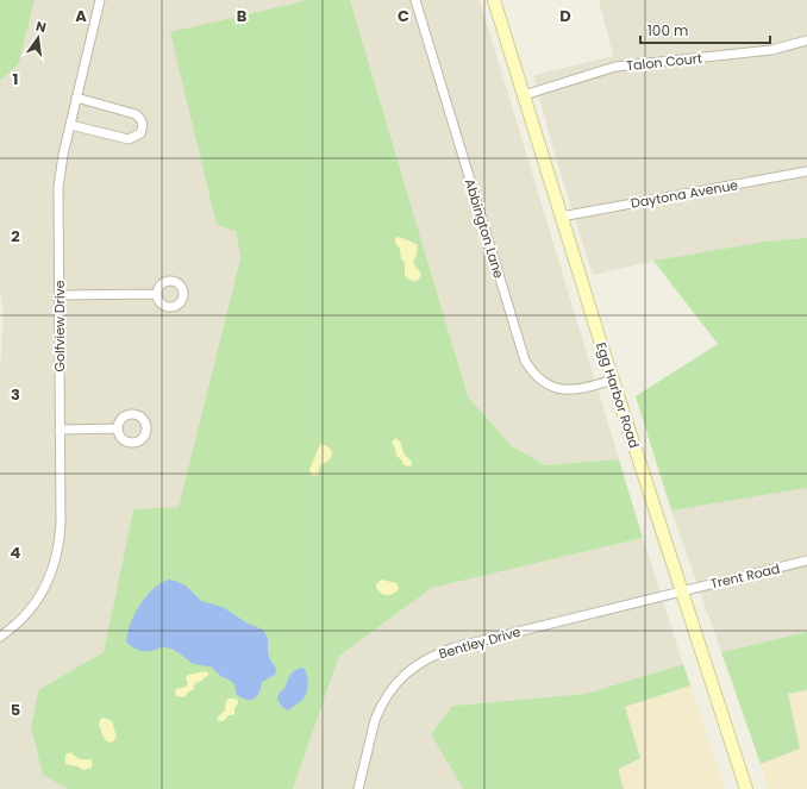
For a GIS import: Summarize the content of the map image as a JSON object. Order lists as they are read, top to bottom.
{
  "streets": {
    "main road": ["Egg Harbor Road"],
    "street": [
      "Talon Court",
      "Daytona Avenue",
      "Abbington Lane",
      "Golfview Drive",
      "Trent Road",
      "Bentley Drive"
    ]
  },
  "crossings": [
    ["Talon Court", "Egg Harbor Road"],
    ["Daytona Avenue", "Egg Harbor Road"],
    ["Abbington Lane", "Egg Harbor Road"],
    ["Egg Harbor Road", "Trent Road"],
    ["Egg Harbor Road", "Bentley Drive"],
    ["Trent Road", "Bentley Drive"]
  ],
  "scale_bar": "100 m",
  "north": "top",
  "grid": {
    "columns": [
      "A",
      "B",
      "C",
      "D"
    ],
    "rows": [
      "1",
      "2",
      "3",
      "4",
      "5"
    ]
  }
}
